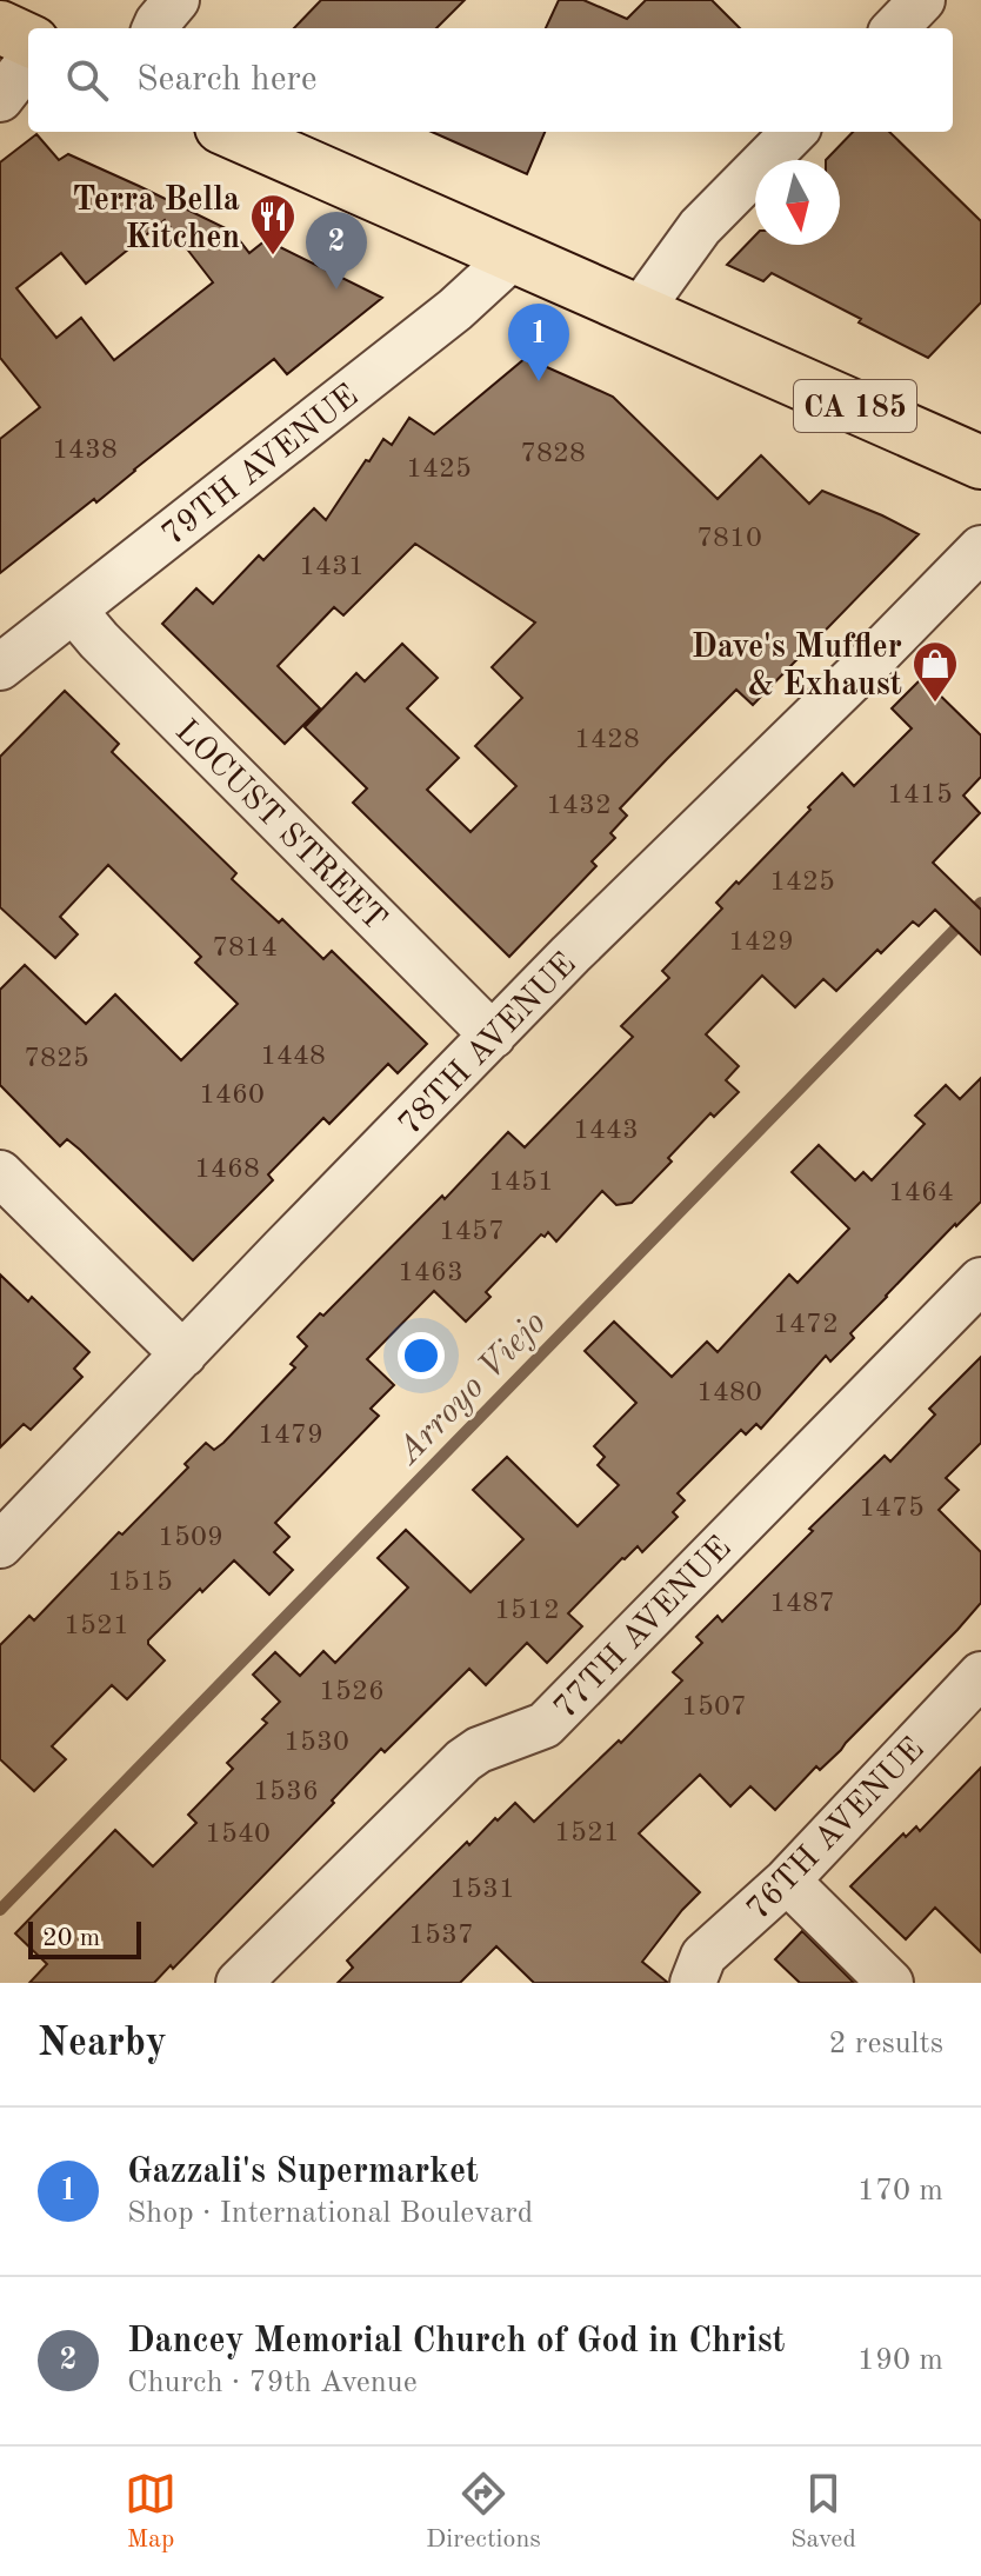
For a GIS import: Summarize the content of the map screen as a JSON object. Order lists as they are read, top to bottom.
{
  "streets": {
    "main road": ["CA 185"],
    "street": [
      "79TH AVENUE",
      "LOCUST STREET",
      "78TH AVENUE",
      "77TH AVENUE",
      "76TH AVENUE"
    ]
  },
  "crossings": [
    ["CA 185", "79TH AVENUE"],
    ["79TH AVENUE", "LOCUST STREET"],
    ["LOCUST STREET", "78TH AVENUE"]
  ],
  "water": ["Arroyo Viejo"],
  "places": {
    "restaurant": ["Terra Bella Kitchen"],
    "shop": ["Dave's Muffler & Exhaust"]
  },
  "house_numbers": [
    "1438",
    "7828",
    "1425",
    "7810",
    "1431",
    "1428",
    "1415",
    "1432",
    "1425",
    "1429",
    "7814",
    "1448",
    "7825",
    "1460",
    "1443",
    "1468",
    "1451",
    "1464",
    "1457",
    "1463",
    "1472",
    "1480",
    "1479",
    "1475",
    "1509",
    "1515",
    "1487",
    "1512",
    "1521",
    "1526",
    "1507",
    "1530",
    "1536",
    "1521",
    "1540",
    "1531",
    "1537"
  ],
  "scale_bar": "20 m",
  "north": "bottom",
  "page": {
    "search": "Search here",
    "pins": ["2", "1"],
    "scale": "20 m",
    "heading": ["Nearby", "2 results"],
    "list": [
      {
        "mark": "1",
        "name": "Gazzali's Supermarket",
        "note": "Shop · International Boulevard",
        "value": "170 m"
      },
      {
        "mark": "2",
        "name": "Dancey Memorial Church of God in Christ",
        "note": "Church · 79th Avenue",
        "value": "190 m"
      }
    ],
    "nav": ["Map", "Directions", "Saved"]
  }
}
